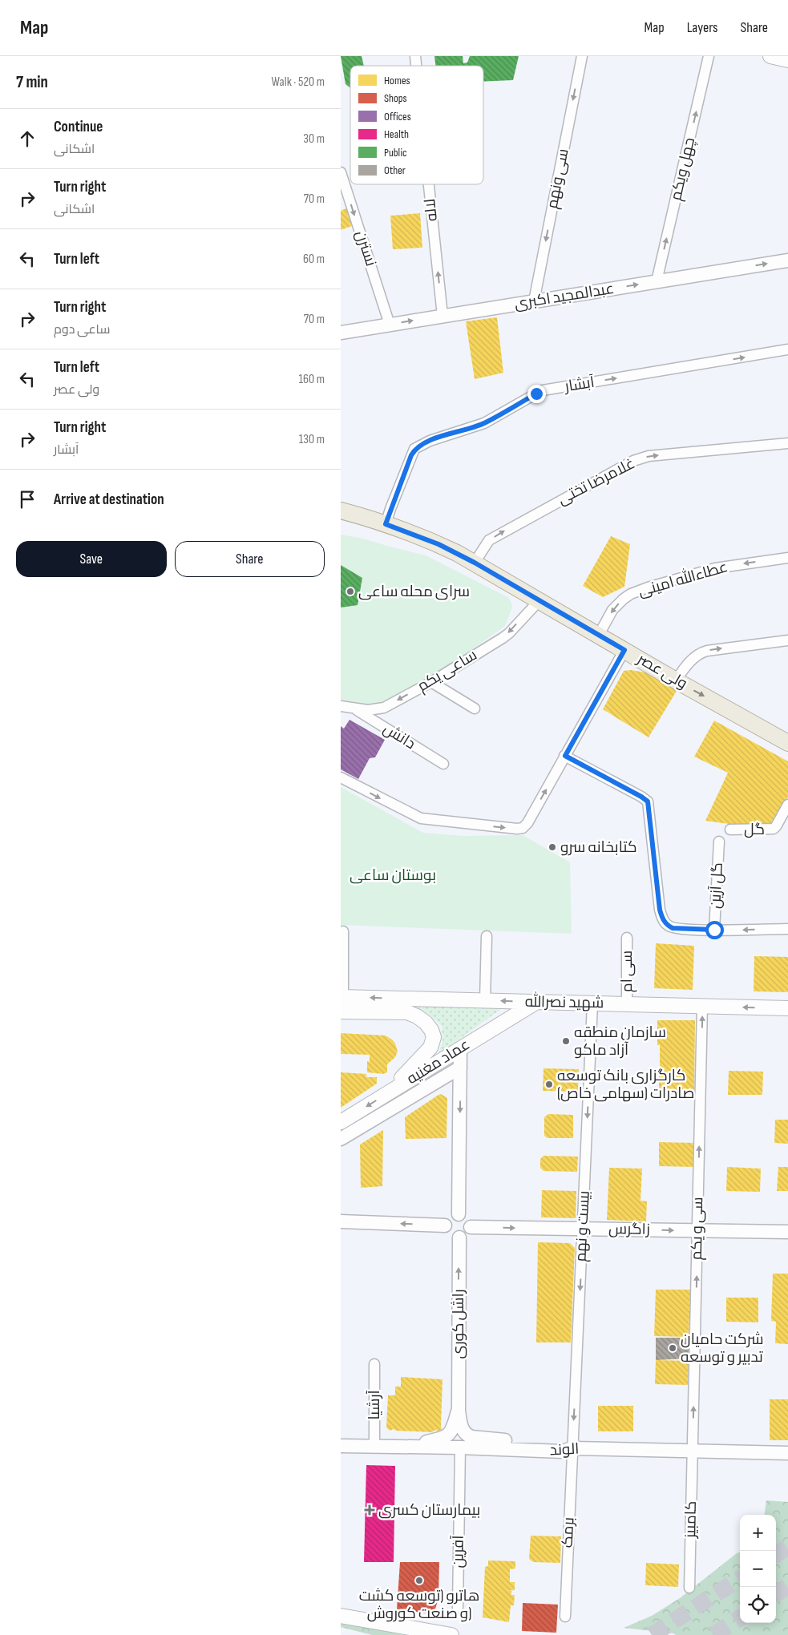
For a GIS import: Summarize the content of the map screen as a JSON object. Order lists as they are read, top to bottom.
{
  "streets": {
    "main road": ["ولی عصر", "شهید نصرالله", "عماد مغنیه"],
    "street": [
      "چهل ویکم",
      "سی ونهم",
      "لاله",
      "نسترن",
      "عبدالمجید اکبری",
      "آبشار",
      "غلامرضا تختی",
      "عطاءالله امینی",
      "ساعی یکم",
      "دانش",
      "گل",
      "گل آزین",
      "سی ام",
      "بیست و نهم",
      "سی و یکم",
      "زاگرس",
      "راشل کوری",
      "آرشیا",
      "الوند",
      "کامبیز",
      "برمک",
      "آفرین"
    ]
  },
  "crossings": [
    ["چهل ویکم", "عبدالمجید اکبری"],
    ["سی ونهم", "عبدالمجید اکبری"],
    ["لاله", "عبدالمجید اکبری"],
    ["نسترن", "عبدالمجید اکبری"],
    ["آبشار", "ولی عصر"],
    ["غلامرضا تختی", "ولی عصر"],
    ["عطاءالله امینی", "ولی عصر"],
    ["ساعی یکم", "ولی عصر"],
    ["ساعی یکم", "دانش"],
    ["سی ام", "شهید نصرالله"],
    ["شهید نصرالله", "عماد مغنیه"],
    ["شهید نصرالله", "بیست و نهم"],
    ["شهید نصرالله", "سی و یکم"],
    ["بیست و نهم", "زاگرس"],
    ["بیست و نهم", "الوند"],
    ["بیست و نهم", "برمک"],
    ["سی و یکم", "زاگرس"],
    ["سی و یکم", "الوند"],
    ["سی و یکم", "کامبیز"],
    ["آرشیا", "الوند"],
    ["الوند", "کامبیز"],
    ["الوند", "برمک"],
    ["الوند", "آفرین"]
  ],
  "one_way": [
    "چهل ویکم",
    "سی ونهم",
    "لاله",
    "نسترن",
    "عبدالمجید اکبری",
    "آبشار",
    "غلامرضا تختی",
    "ساعی یکم",
    "شهید نصرالله",
    "بیست و نهم",
    "سی و یکم",
    "زاگرس",
    "راشل کوری"
  ],
  "parks": ["بوستان ساعی"],
  "places": {
    "other": [
      "سرای محله ساعی",
      "کتابخانه سرو",
      "سازمان منطقه آزاد ماکو",
      "کارگزاری بانک توسعه صادرات (سهامی خاص)",
      "شرکت حامیان تدبیر و توسعه",
      "هاترو (توسعه کشت و صنعت کوروش)"
    ],
    "health": ["بیمارستان کسری"]
  },
  "legend": [
    "Homes",
    "Shops",
    "Offices",
    "Health",
    "Public",
    "Other"
  ],
  "page": {
    "header": "Map",
    "nav": ["Map", "Layers", "Share"],
    "heading": ["7 min", "Walk · 520 m"],
    "list": [
      ["Continue", "اشکانی", "30 m"],
      ["Turn right", "اشکانی", "70 m"],
      ["Turn left", "60 m"],
      ["Turn right", "ساعی دوم", "70 m"],
      ["Turn left", "ولی عصر", "160 m"],
      ["Turn right", "آبشار", "130 m"],
      "Arrive at destination"
    ],
    "buttons": ["Save", "Share"],
    "map_buttons": ["+", "−"]
  }
}
